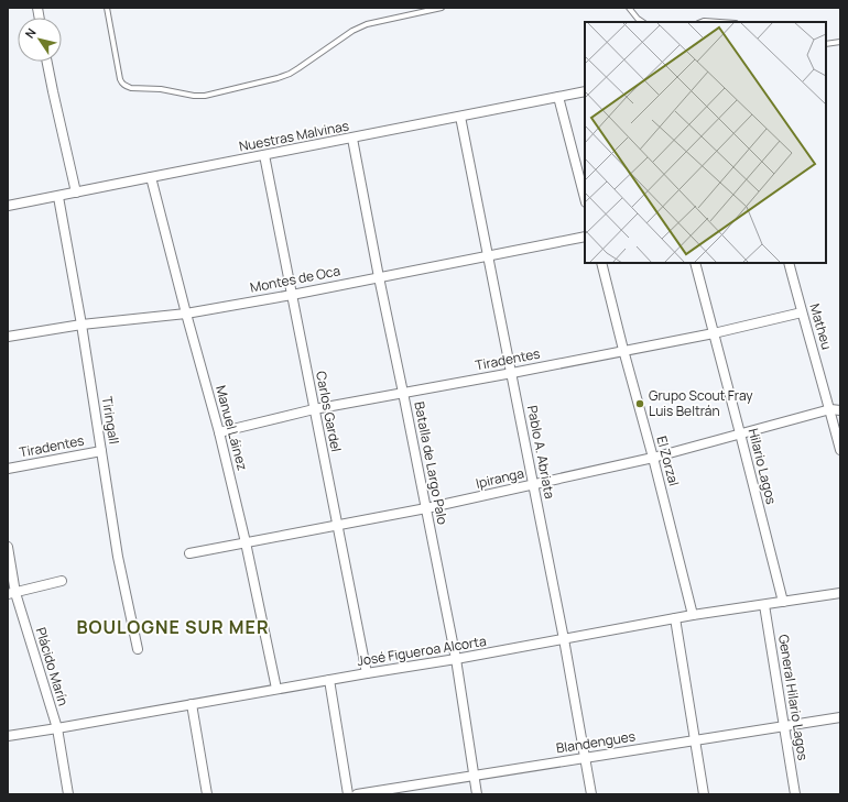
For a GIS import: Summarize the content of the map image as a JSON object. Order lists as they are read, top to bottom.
{
  "streets": {
    "street": [
      "Nuestras Malvinas",
      "Montes de Oca",
      "Matheu",
      "Tiradentes",
      "Carlos Gardel",
      "Tiringall",
      "Manuel Láinez",
      "Pablo A. Abriata",
      "El Zorzal",
      "Batalla de Largo Palo",
      "Hilario Lagos",
      "Ipiranga",
      "José Figueroa Alcorta",
      "Plácido Marín",
      "General Hilario Lagos",
      "Blandengues"
    ]
  },
  "crossings": [
    ["Nuestras Malvinas", "Carlos Gardel"],
    ["Nuestras Malvinas", "Tiringall"],
    ["Nuestras Malvinas", "Manuel Láinez"],
    ["Nuestras Malvinas", "Pablo A. Abriata"],
    ["Nuestras Malvinas", "Batalla de Largo Palo"],
    ["Montes de Oca", "Carlos Gardel"],
    ["Montes de Oca", "Tiringall"],
    ["Montes de Oca", "Manuel Láinez"],
    ["Montes de Oca", "Pablo A. Abriata"],
    ["Montes de Oca", "Batalla de Largo Palo"],
    ["Matheu", "Tiradentes"],
    ["Matheu", "Ipiranga"],
    ["Tiradentes", "Carlos Gardel"],
    ["Tiradentes", "Tiringall"],
    ["Tiradentes", "Manuel Láinez"],
    ["Tiradentes", "Pablo A. Abriata"],
    ["Tiradentes", "El Zorzal"],
    ["Tiradentes", "Batalla de Largo Palo"],
    ["Tiradentes", "Hilario Lagos"],
    ["Carlos Gardel", "Ipiranga"],
    ["Carlos Gardel", "José Figueroa Alcorta"],
    ["Manuel Láinez", "Ipiranga"],
    ["Manuel Láinez", "José Figueroa Alcorta"],
    ["Pablo A. Abriata", "Ipiranga"],
    ["Pablo A. Abriata", "José Figueroa Alcorta"],
    ["Pablo A. Abriata", "Blandengues"],
    ["El Zorzal", "Ipiranga"],
    ["El Zorzal", "José Figueroa Alcorta"],
    ["Batalla de Largo Palo", "Ipiranga"],
    ["Batalla de Largo Palo", "José Figueroa Alcorta"],
    ["Batalla de Largo Palo", "Blandengues"],
    ["Hilario Lagos", "Ipiranga"],
    ["Hilario Lagos", "José Figueroa Alcorta"],
    ["José Figueroa Alcorta", "Plácido Marín"],
    ["José Figueroa Alcorta", "General Hilario Lagos"],
    ["General Hilario Lagos", "Blandengues"]
  ],
  "districts": ["BOULOGNE SUR MER"],
  "places": ["Grupo Scout Fray Luis Beltrán"],
  "north": "top left"
}
